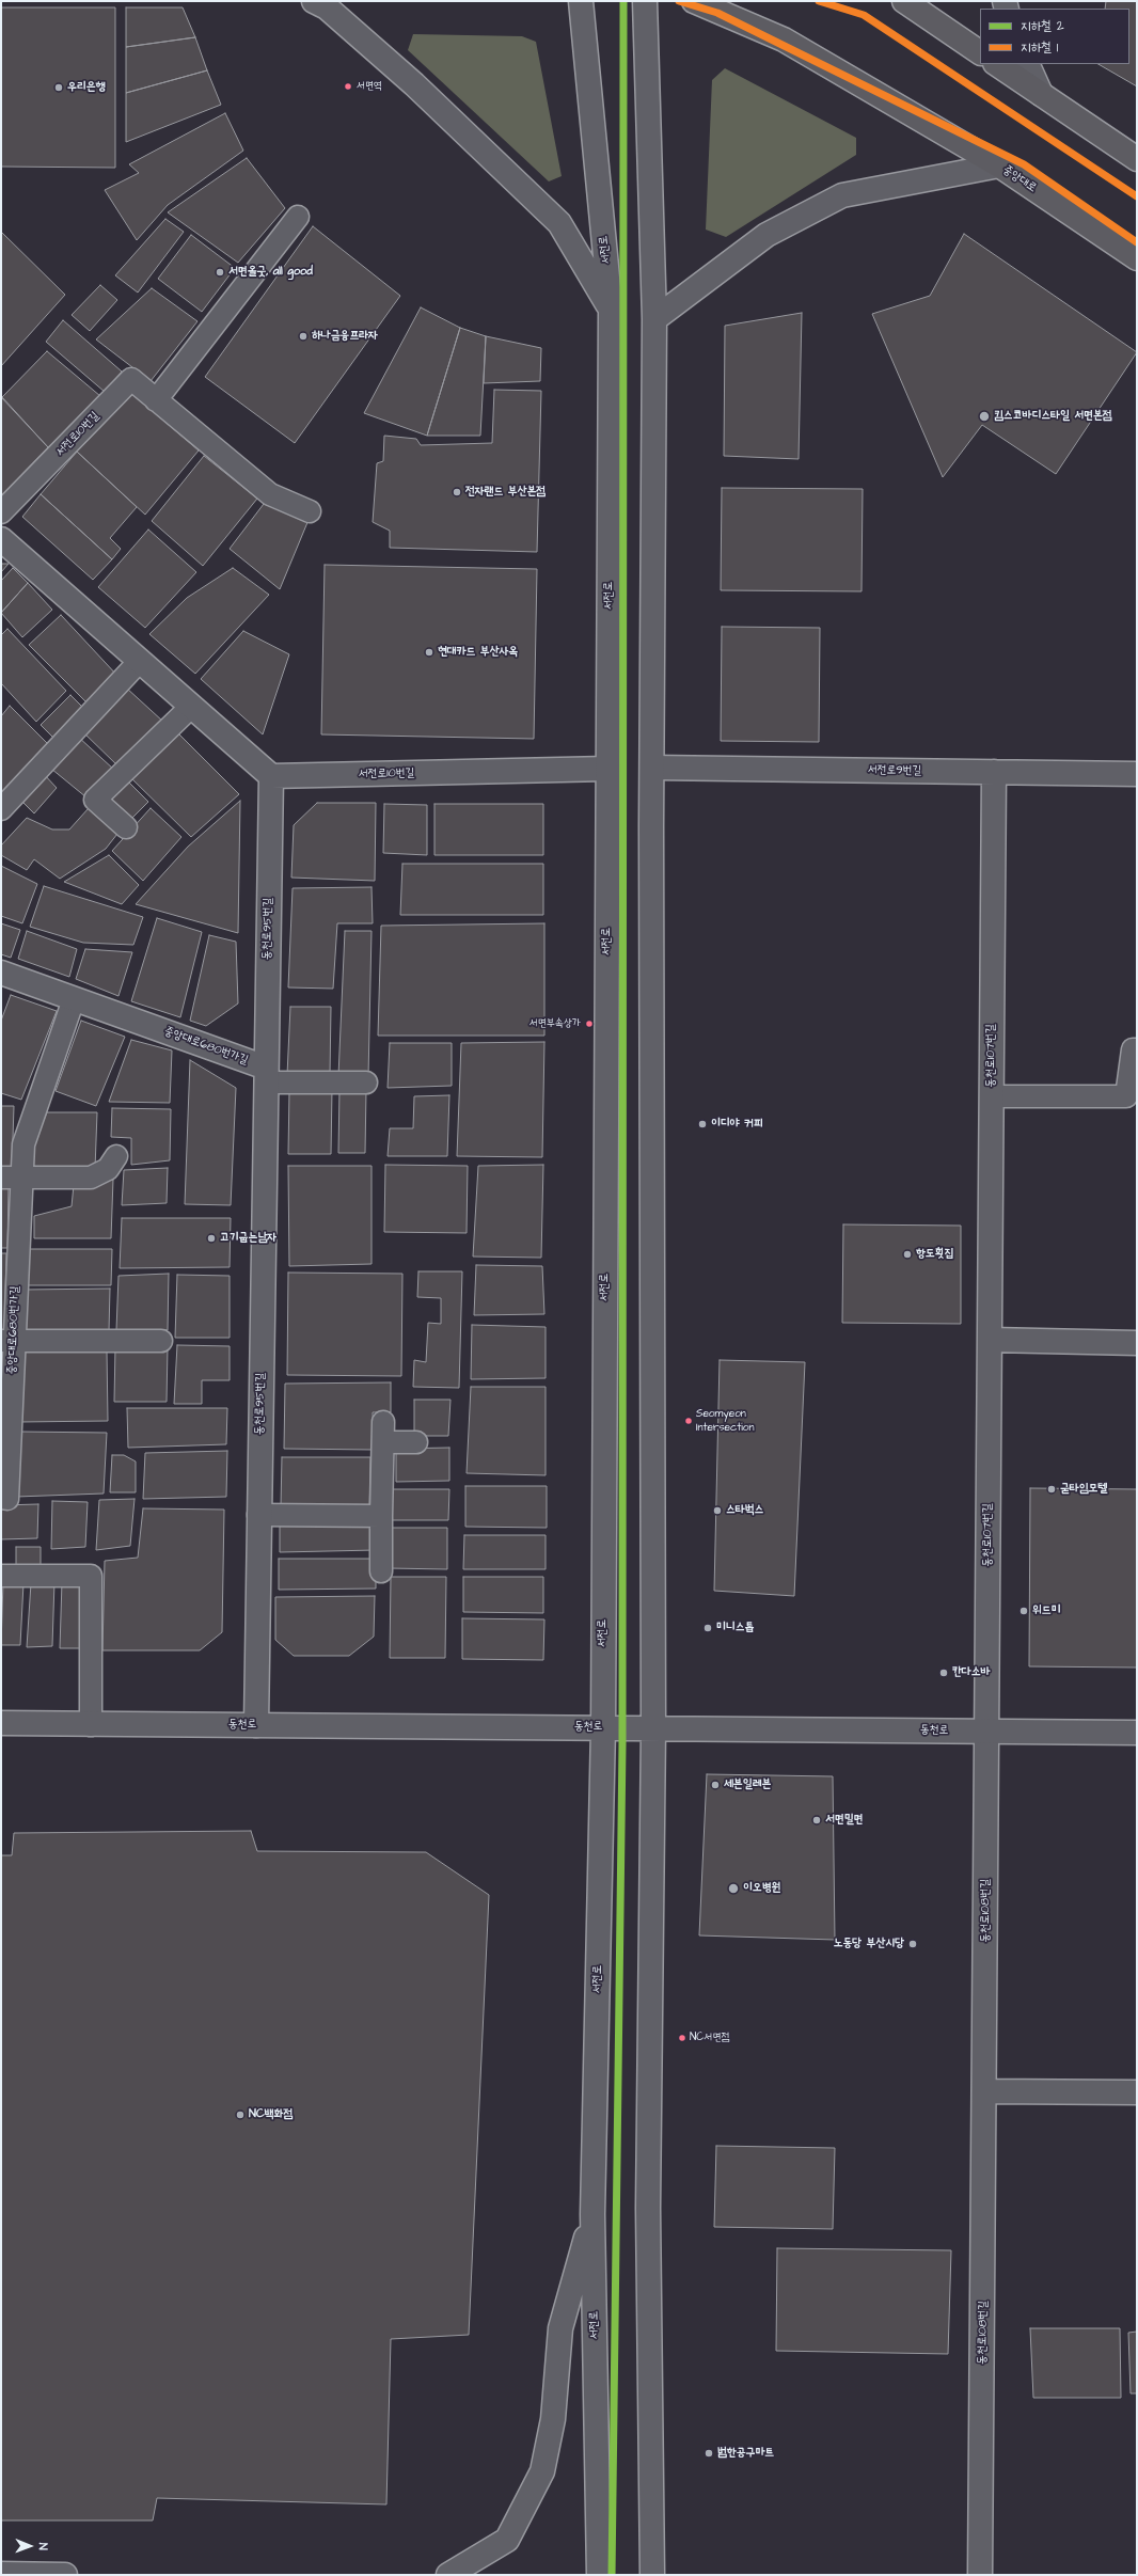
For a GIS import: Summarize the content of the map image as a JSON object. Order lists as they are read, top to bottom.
{
  "streets": {
    "main road": [
      "중앙대로",
      "서전로",
      "서전로10번길",
      "서전로9번길",
      "동천로95번길",
      "중앙대로680번가길",
      "동천로107번길",
      "동천로",
      "동천로108번길"
    ]
  },
  "crossings": [
    ["서전로", "서전로10번길"],
    ["서전로", "동천로"],
    ["서전로10번길", "동천로95번길"],
    ["서전로9번길", "동천로107번길"],
    ["동천로95번길", "중앙대로680번가길"],
    ["동천로95번길", "동천로"],
    ["동천로107번길", "동천로"],
    ["동천로107번길", "동천로108번길"],
    ["동천로", "동천로108번길"]
  ],
  "places": [
    "서면역",
    "우리은행",
    "서면올굿, all good",
    "하나금융프라자",
    "킴스코바디스타일 서면본점",
    "전자랜드 부산본점",
    "현대카드 부산사옥",
    "서면부속상가",
    "이디야 커피",
    "고기굽는남자",
    "항도횟집",
    "Seomyeon Intersection",
    "굳타임모텔",
    "스타벅스",
    "위드미",
    "미니스톱",
    "칸다소바",
    "세븐일레븐",
    "서면밀면",
    "이오병원",
    "노동당 부산시당",
    "NC서면점",
    "NC백화점",
    "범한공구마트"
  ],
  "lines": ["metro line 2", "metro line 1"],
  "legend": ["지하철 2", "지하철 1"],
  "north": "right"
}
